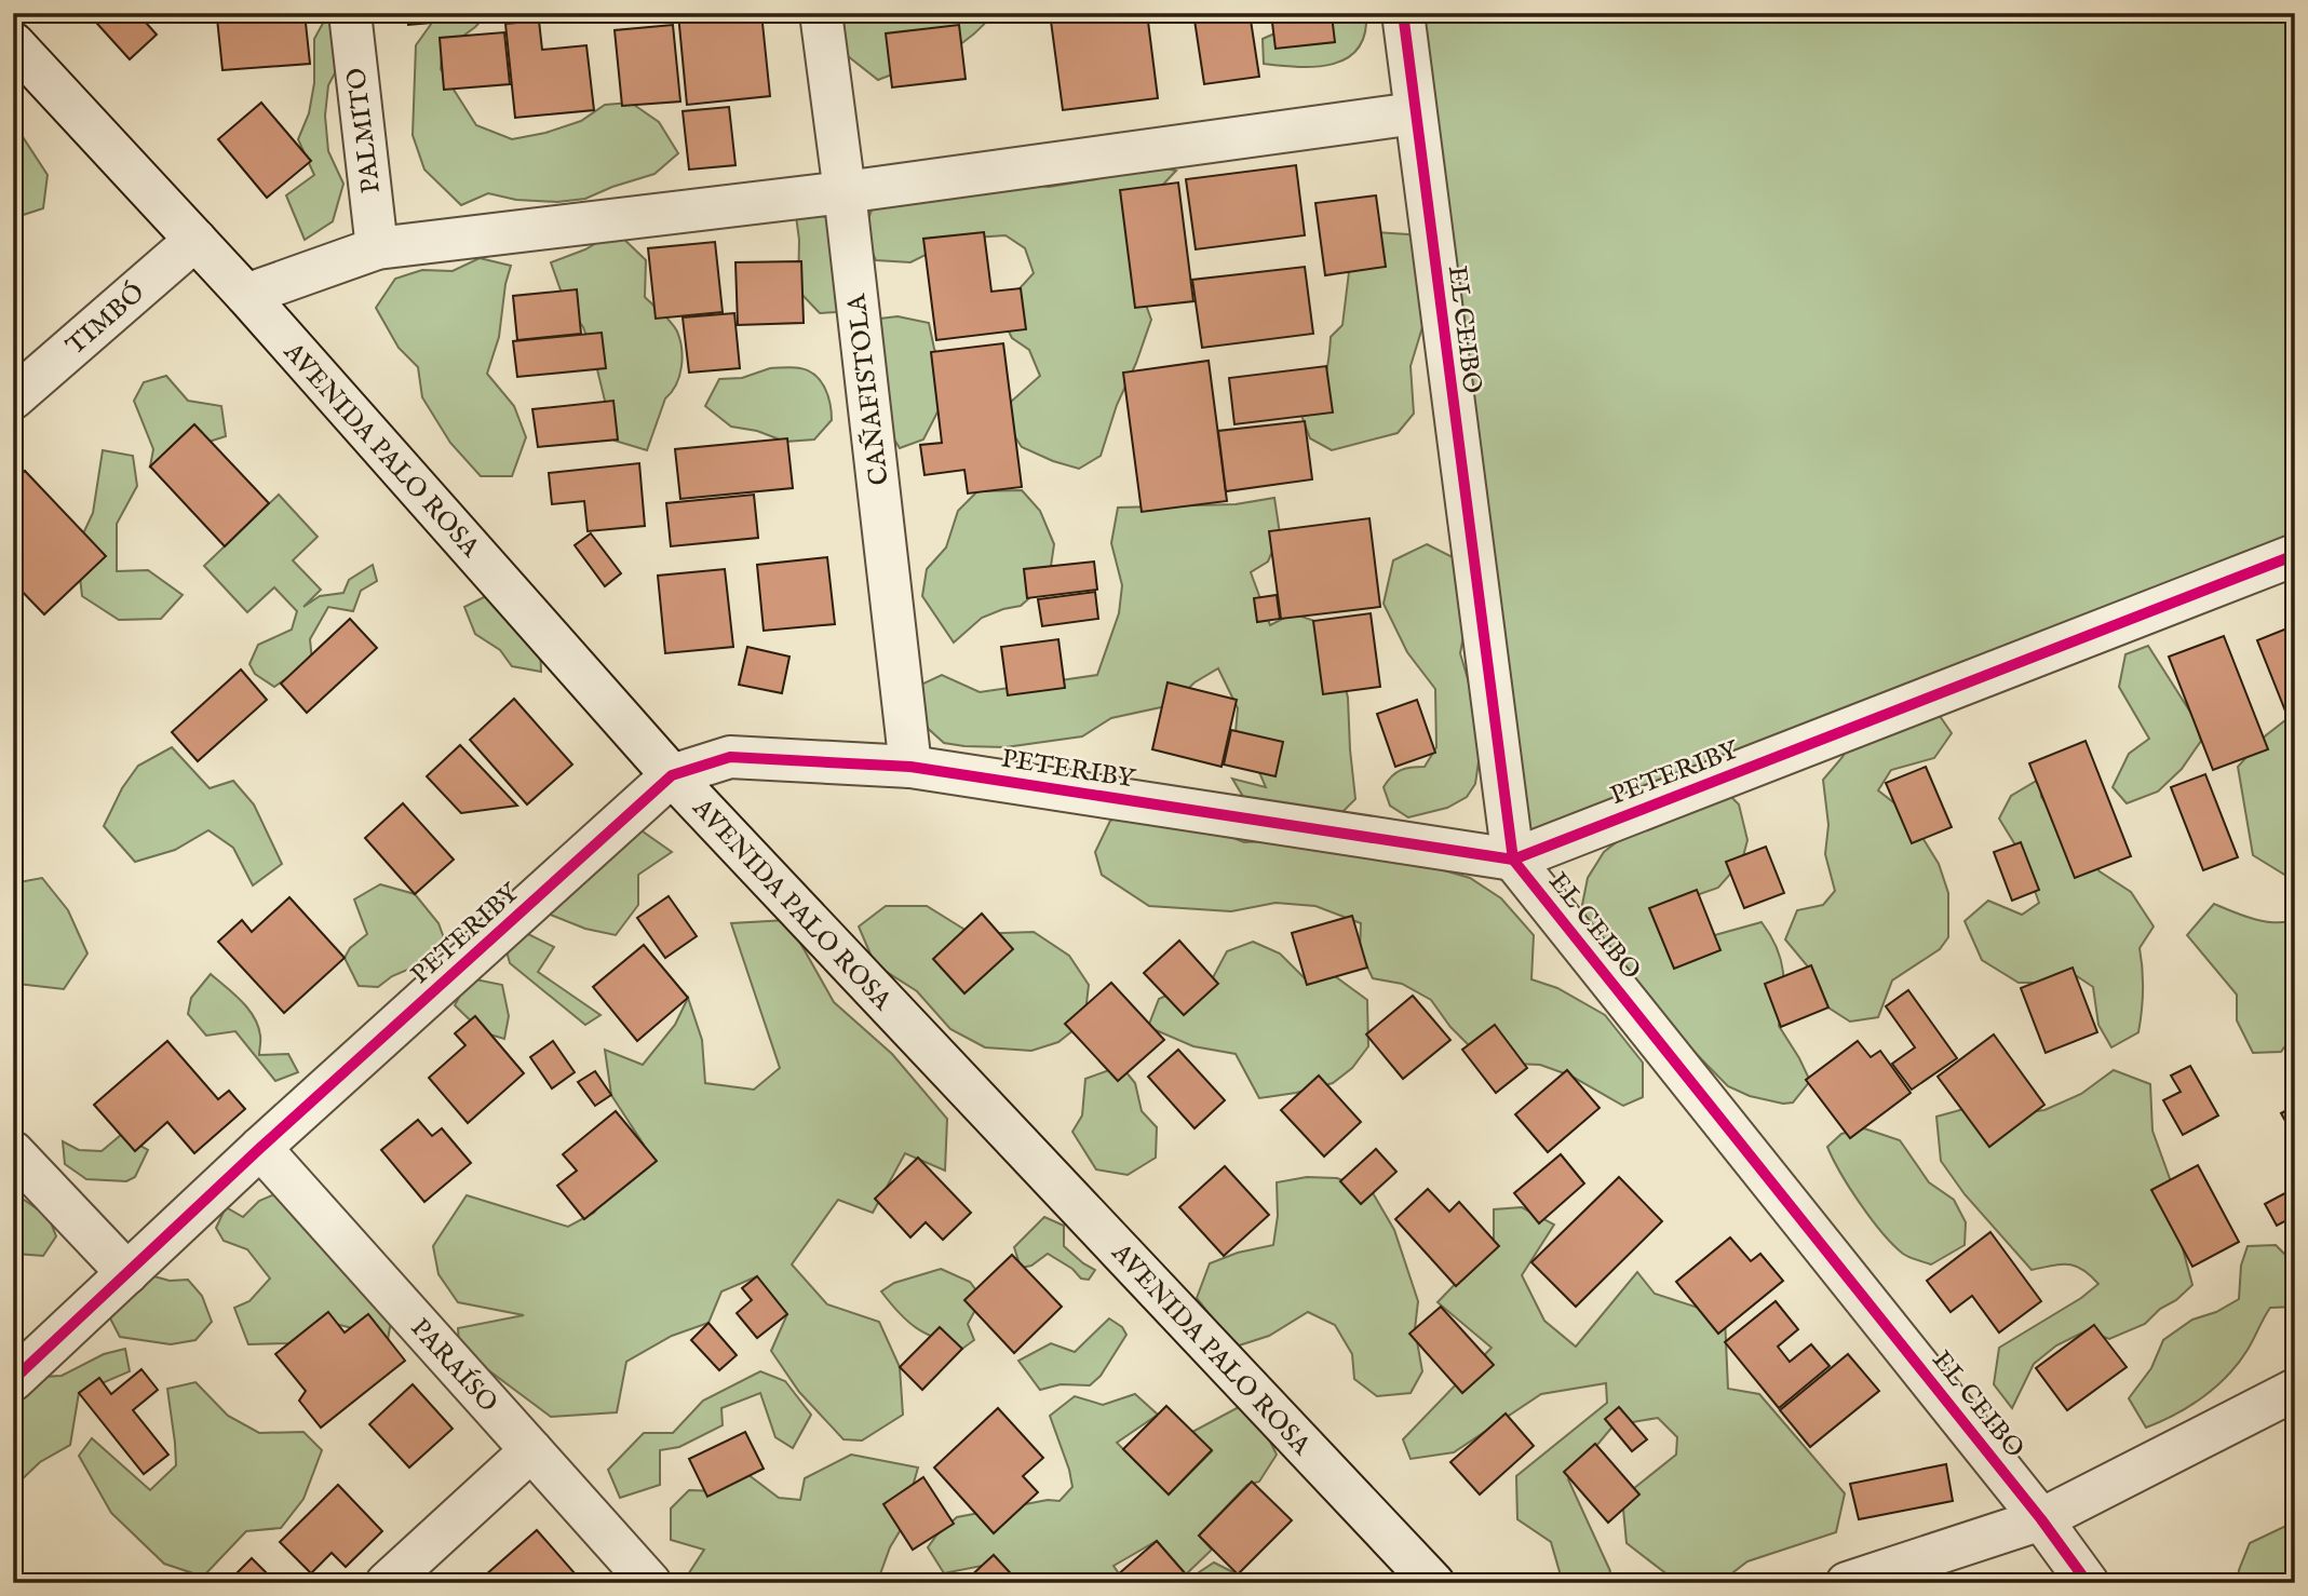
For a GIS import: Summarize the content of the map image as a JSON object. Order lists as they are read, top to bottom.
{
  "streets": {
    "street": [
      "PALMITO",
      "TIMBÓ",
      "EL CEIBO",
      "CAÑAFISTOLA",
      "AVENIDA PALO ROSA",
      "PETERIBY",
      "PARAÍSO"
    ]
  },
  "crossings": [
    ["TIMBÓ", "AVENIDA PALO ROSA"],
    ["EL CEIBO", "PETERIBY"],
    ["CAÑAFISTOLA", "PETERIBY"],
    ["AVENIDA PALO ROSA", "PETERIBY"],
    ["PETERIBY", "PARAÍSO"]
  ]
}
